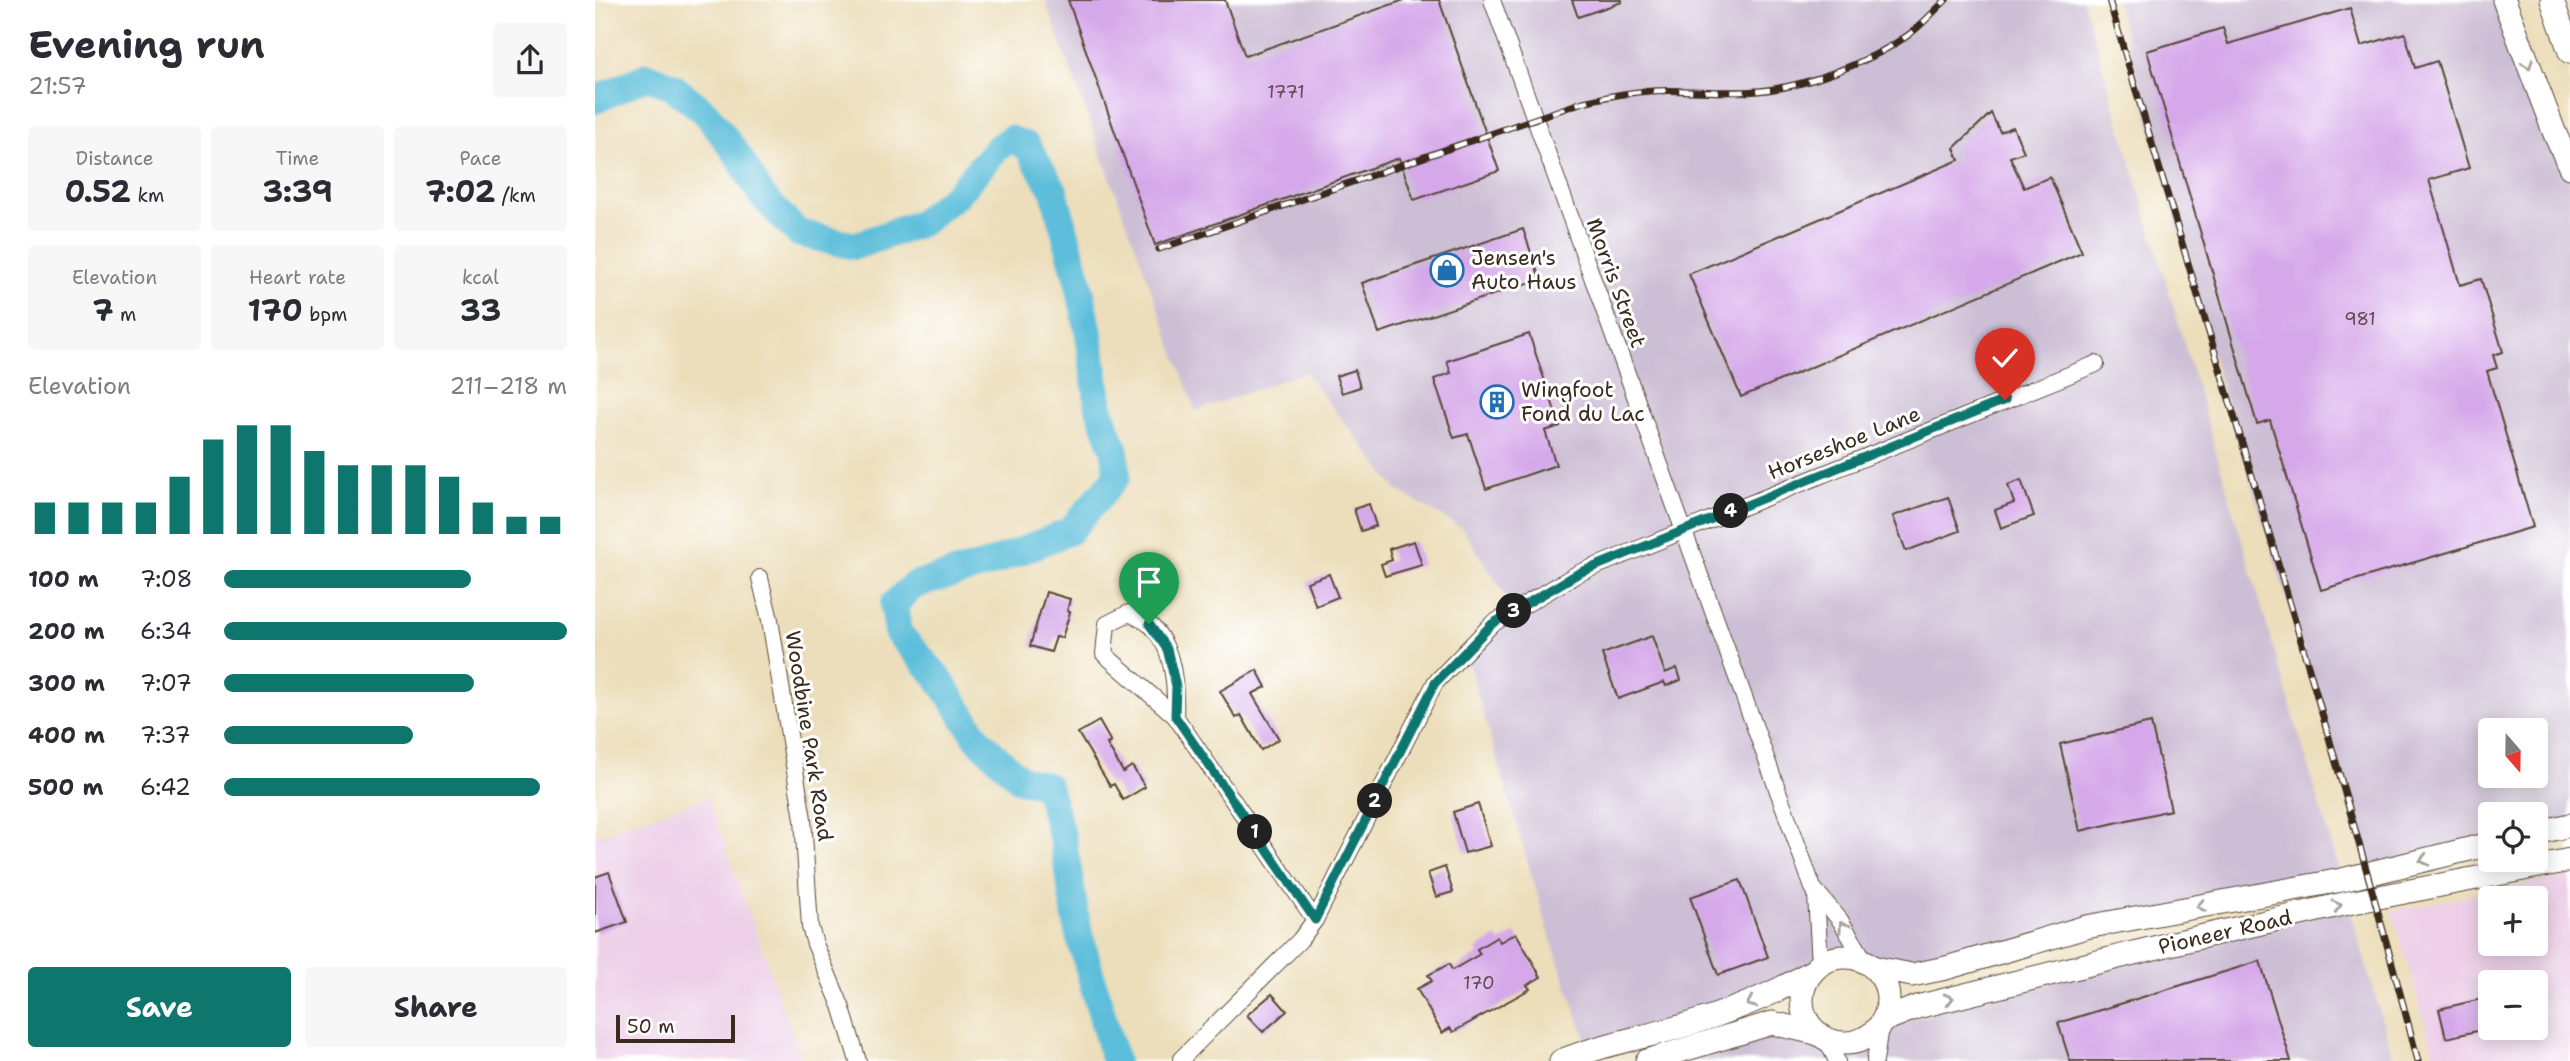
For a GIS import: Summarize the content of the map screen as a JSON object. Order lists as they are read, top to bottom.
{
  "streets": {
    "main road": ["Pioneer Road"],
    "street": ["Morris Street", "Horseshoe Lane", "Woodbine Park Road"]
  },
  "crossings": [
    ["Morris Street", "Horseshoe Lane"],
    ["Morris Street", "Pioneer Road"]
  ],
  "places": {
    "shop": ["Jensen's Auto Haus"],
    "building": ["Wingfoot Fond du Lac"]
  },
  "house_numbers": ["1771", "981", "170"],
  "scale_bar": "50 m",
  "north": "bottom",
  "page": {
    "heading": ["Evening run", "21:57"],
    "stats": [
      ["Distance", "0.52 km"],
      ["Time", "3:39"],
      ["Pace", "7:02 /km"],
      ["Elevation", "7 m"],
      ["Heart rate", "170 bpm"],
      ["kcal", "33"]
    ],
    "chart": ["Elevation", "211–218 m"],
    "pins": [
      "4",
      "3",
      "2",
      "1"
    ],
    "list": [
      {
        "name": "100 m",
        "note": "7:08"
      },
      {
        "name": "200 m",
        "note": "6:34"
      },
      {
        "name": "300 m",
        "note": "7:07"
      },
      {
        "name": "400 m",
        "note": "7:37"
      },
      {
        "name": "500 m",
        "note": "6:42"
      }
    ],
    "map_buttons": ["+", "−"],
    "buttons": ["Save", "Share"],
    "scale": "50 m"
  }
}
